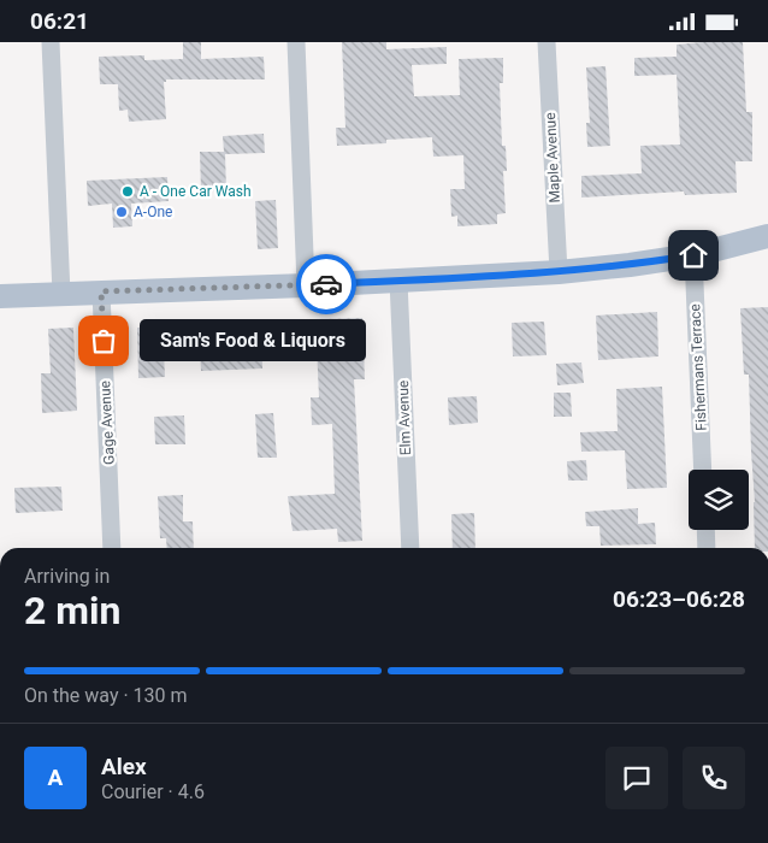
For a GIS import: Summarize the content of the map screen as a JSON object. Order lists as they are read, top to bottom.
{
  "streets": {
    "street": [
      "Maple Avenue",
      "Fishermans Terrace",
      "Elm Avenue",
      "Gage Avenue"
    ]
  },
  "places": ["A - One Car Wash", "A-One", "Sam's Food & Liquors"],
  "page": {
    "status": "06:21",
    "bubble": "Sam's Food & Liquors",
    "heading": ["2 min", "Arriving in", "06:23–06:28"],
    "panel": ["Alex", "Courier · 4.6"],
    "bar": "On the way · 130 m",
    "round": "A"
  }
}
